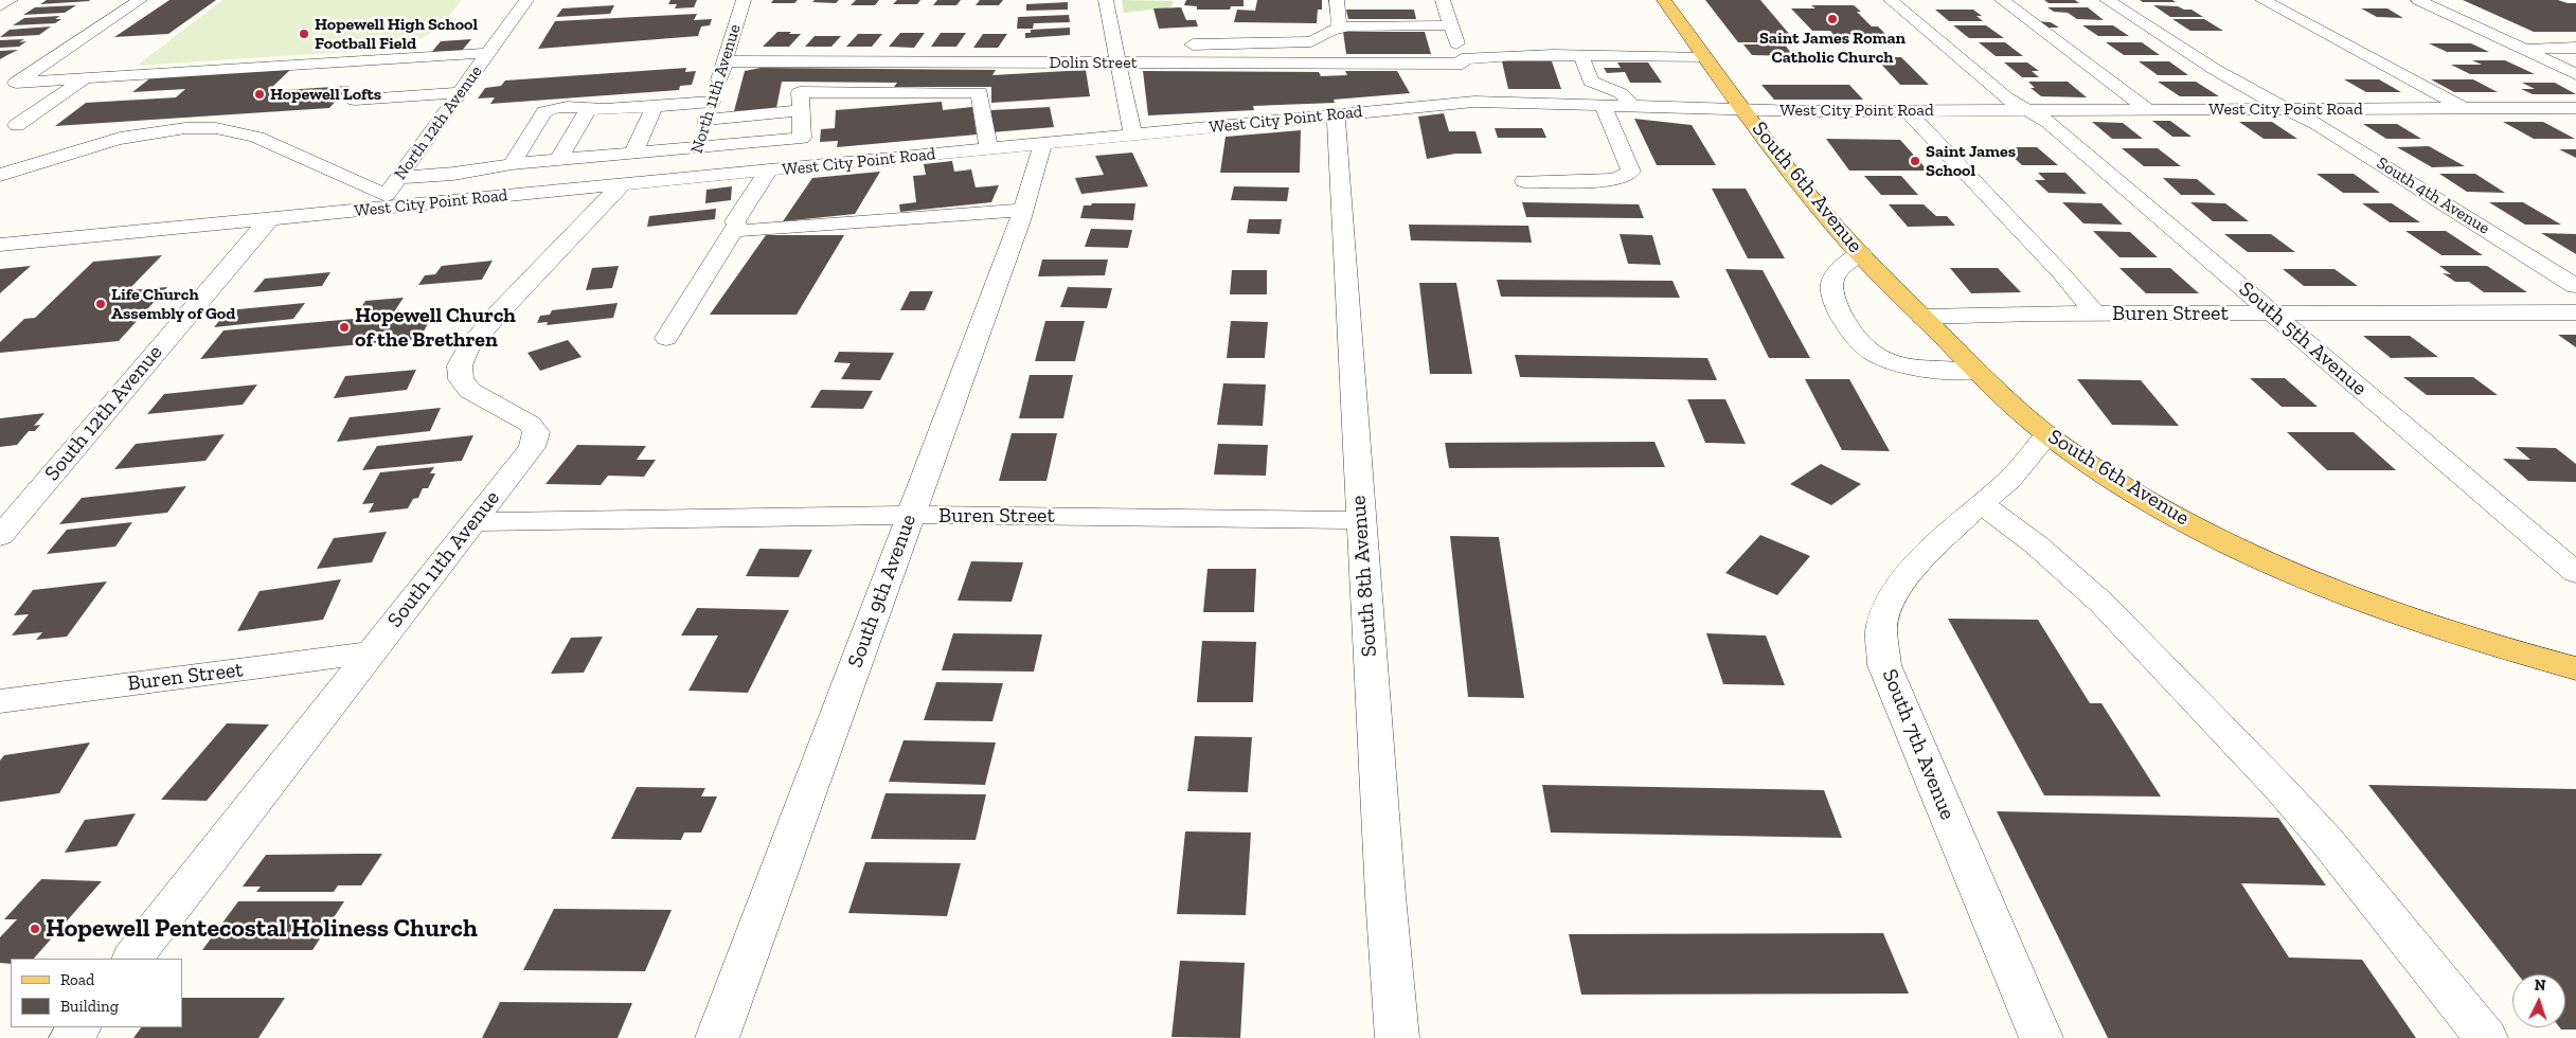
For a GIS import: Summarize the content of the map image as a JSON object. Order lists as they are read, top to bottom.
{
  "streets": {
    "main road": ["South 6th Avenue"],
    "street": [
      "Dolin Street",
      "North 11th Avenue",
      "West City Point Road",
      "North 12th Avenue",
      "South 4th Avenue",
      "Buren Street",
      "South 5th Avenue",
      "South 12th Avenue",
      "South 11th Avenue",
      "South 8th Avenue",
      "South 9th Avenue",
      "South 7th Avenue"
    ]
  },
  "crossings": [
    ["Dolin Street", "North 11th Avenue"],
    ["Dolin Street", "South 6th Avenue"],
    ["North 11th Avenue", "West City Point Road"],
    ["West City Point Road", "North 12th Avenue"],
    ["West City Point Road", "South 6th Avenue"],
    ["West City Point Road", "South 4th Avenue"],
    ["West City Point Road", "South 5th Avenue"],
    ["West City Point Road", "South 12th Avenue"],
    ["West City Point Road", "South 11th Avenue"],
    ["West City Point Road", "South 8th Avenue"],
    ["West City Point Road", "South 9th Avenue"],
    ["South 6th Avenue", "Buren Street"],
    ["South 6th Avenue", "South 7th Avenue"],
    ["Buren Street", "South 5th Avenue"],
    ["Buren Street", "South 11th Avenue"],
    ["Buren Street", "South 8th Avenue"],
    ["Buren Street", "South 9th Avenue"]
  ],
  "places": [
    "Saint James Roman Catholic Church",
    "Hopewell High School Football Field",
    "Hopewell Lofts",
    "Saint James School",
    "Life Church Assembly of God",
    "Hopewell Church of the Brethren",
    "Hopewell Pentecostal Holiness Church"
  ],
  "legend": ["Road", "Building"],
  "north": "top"
}
